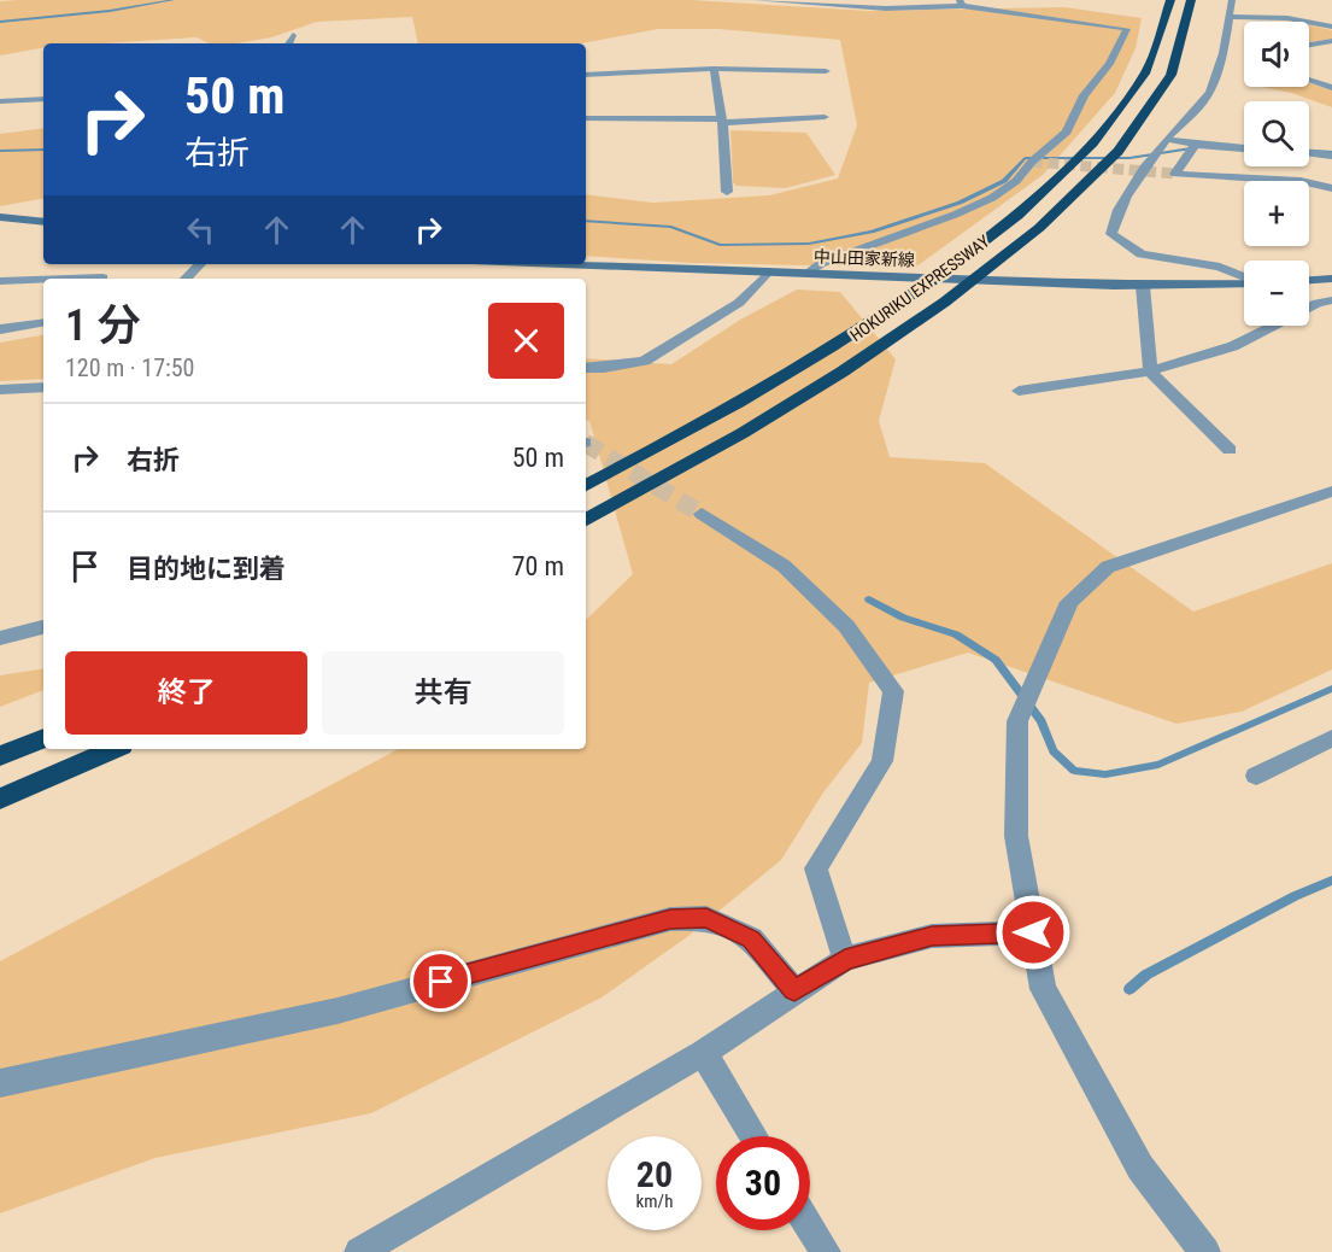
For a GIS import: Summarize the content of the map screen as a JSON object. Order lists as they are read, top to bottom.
{
  "streets": {
    "highway": ["HOKURIKU EXPRESSWAY"],
    "main road": ["中山田家新線"]
  },
  "page": {
    "map_buttons": ["+", "−"],
    "turn": ["50 m", "右折"],
    "heading": ["1 分", "120 m · 17:50"],
    "list": [
      {
        "name": "右折",
        "value": "50 m"
      },
      {
        "name": "目的地に到着",
        "value": "70 m"
      }
    ],
    "buttons": ["終了", "共有"],
    "speed": "20 km/h",
    "limit": "30"
  }
}
